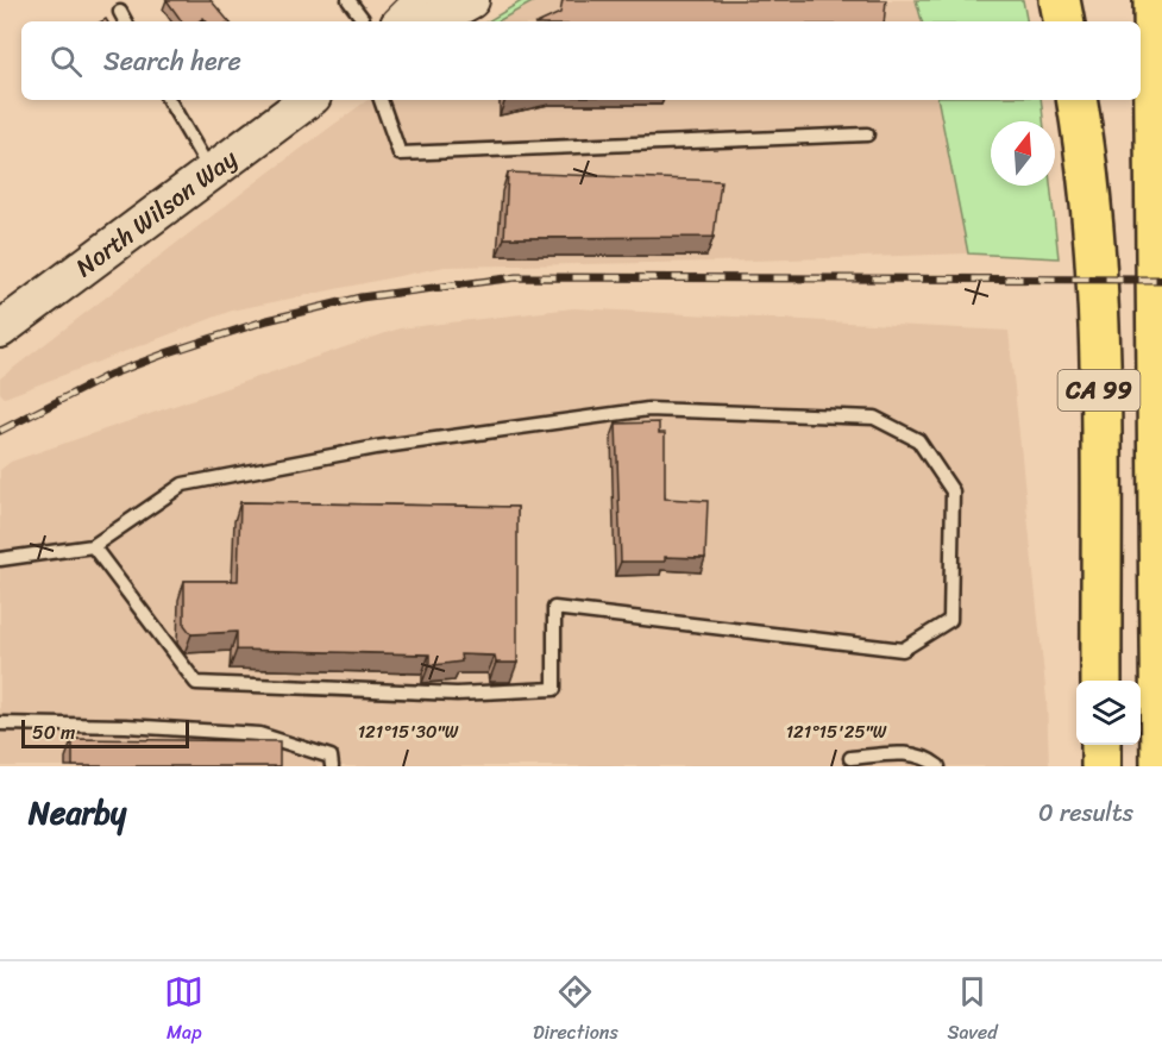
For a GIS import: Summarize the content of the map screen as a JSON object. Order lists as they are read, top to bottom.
{
  "streets": {
    "highway": ["CA 99"],
    "main road": ["North Wilson Way"]
  },
  "scale_bar": "50 m",
  "north": "top",
  "page": {
    "search": "Search here",
    "scale": "50 m",
    "heading": ["Nearby", "0 results"],
    "nav": ["Map", "Directions", "Saved"]
  },
  "coordinates": ["121°15'30\"W", "121°15'25\"W"]
}
